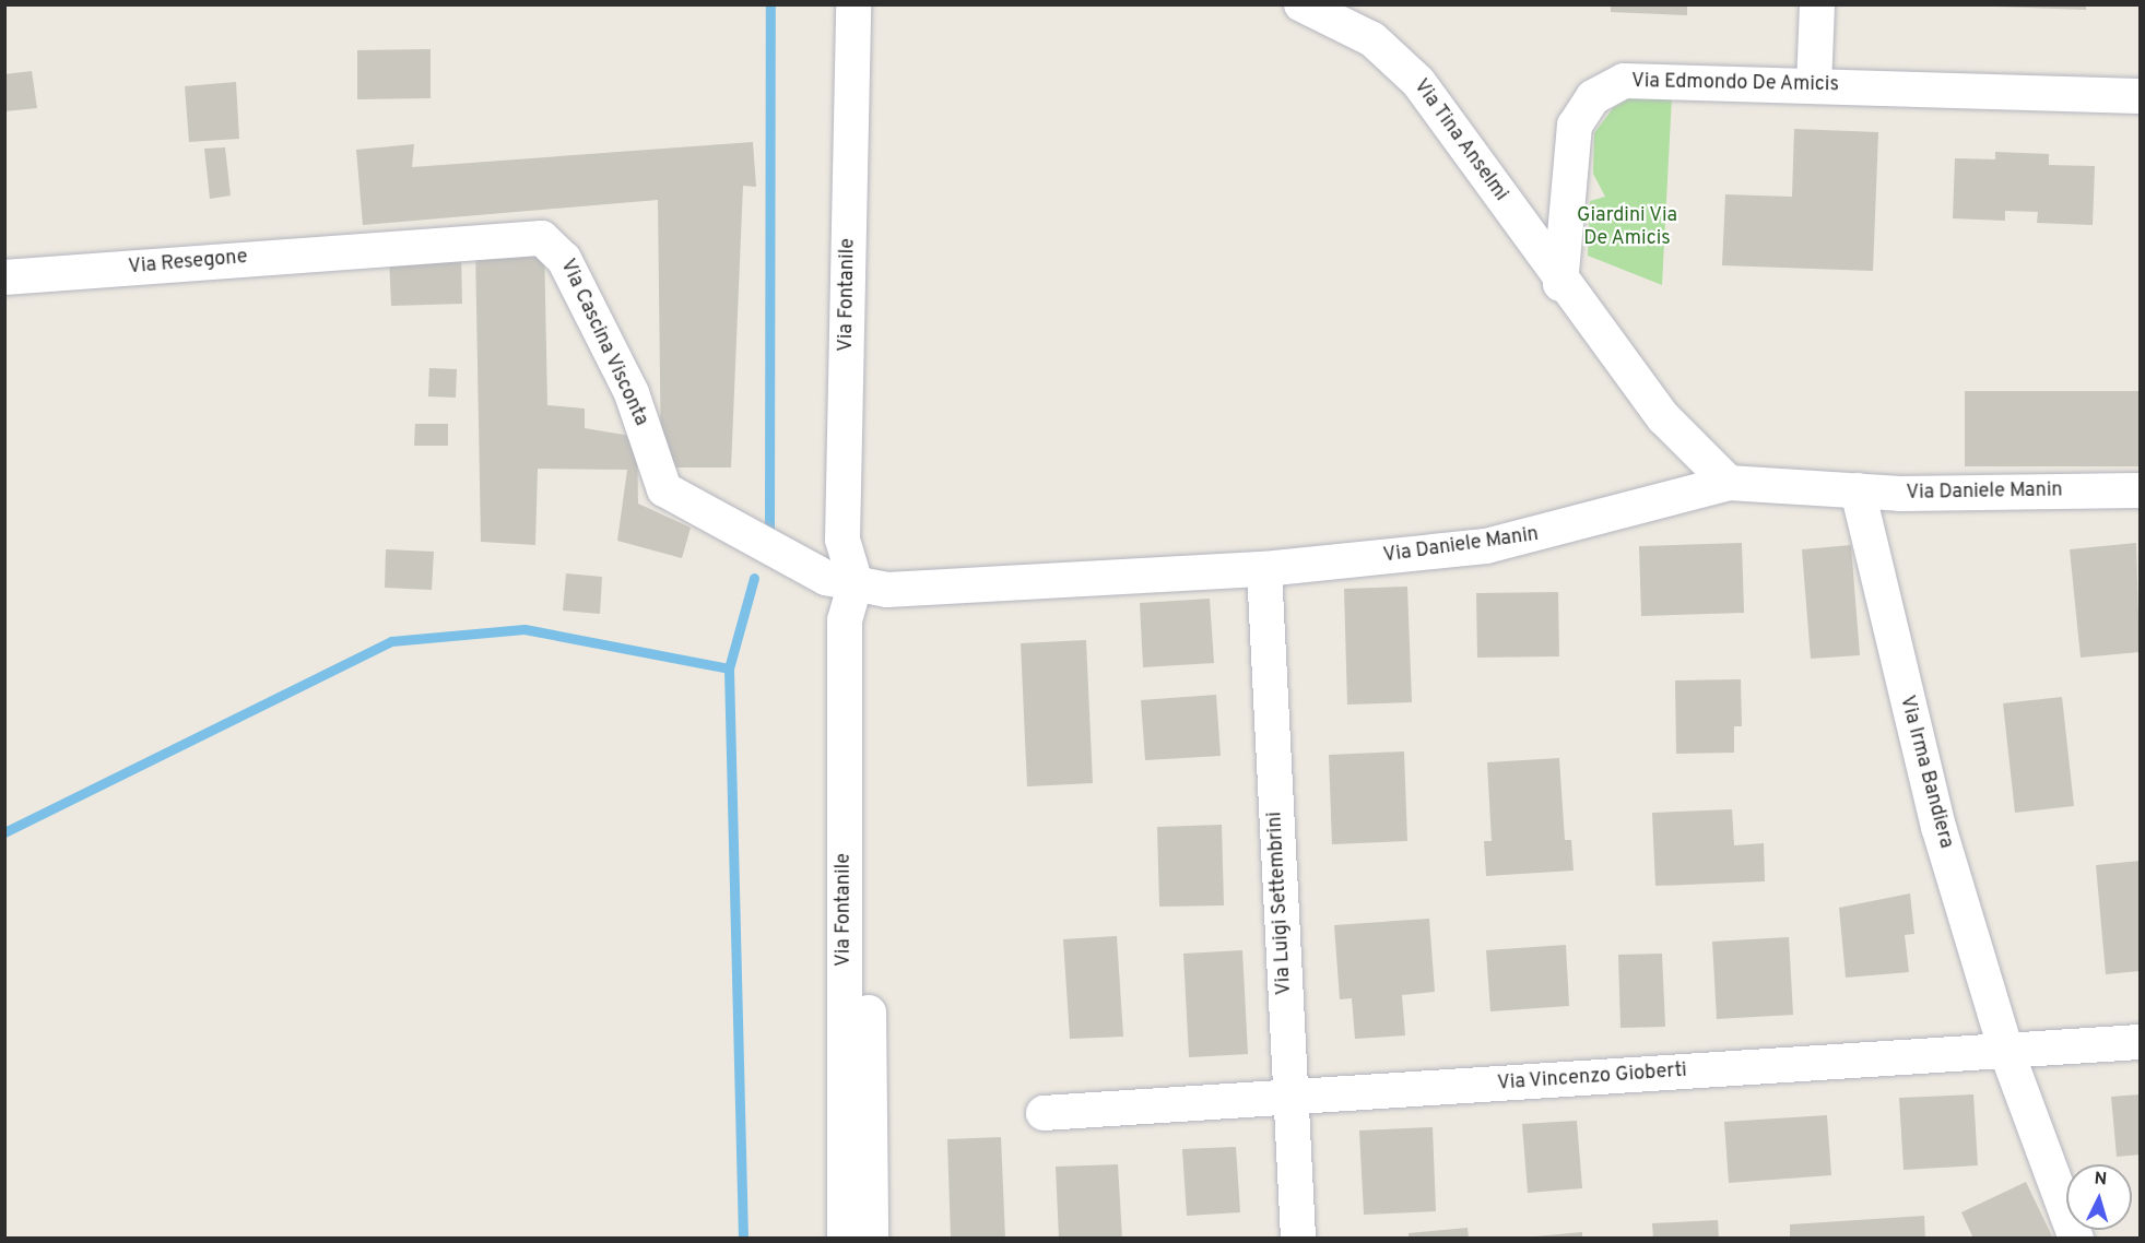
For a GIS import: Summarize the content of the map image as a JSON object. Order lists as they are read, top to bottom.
{
  "streets": {
    "street": [
      "Via Edmondo De Amicis",
      "Via Tina Anselmi",
      "Via Resegone",
      "Via Fontanile",
      "Via Cascina Visconta",
      "Via Daniele Manin",
      "Via Irma Bandiera",
      "Via Luigi Settembrini",
      "Via Vincenzo Gioberti"
    ]
  },
  "crossings": [
    ["Via Edmondo De Amicis", "Via Tina Anselmi"],
    ["Via Resegone", "Via Cascina Visconta"],
    ["Via Fontanile", "Via Cascina Visconta"],
    ["Via Fontanile", "Via Daniele Manin"],
    ["Via Cascina Visconta", "Via Daniele Manin"],
    ["Via Daniele Manin", "Via Irma Bandiera"],
    ["Via Daniele Manin", "Via Luigi Settembrini"],
    ["Via Irma Bandiera", "Via Vincenzo Gioberti"],
    ["Via Luigi Settembrini", "Via Vincenzo Gioberti"]
  ],
  "parks": ["Giardini Via De Amicis"],
  "north": "top"
}
